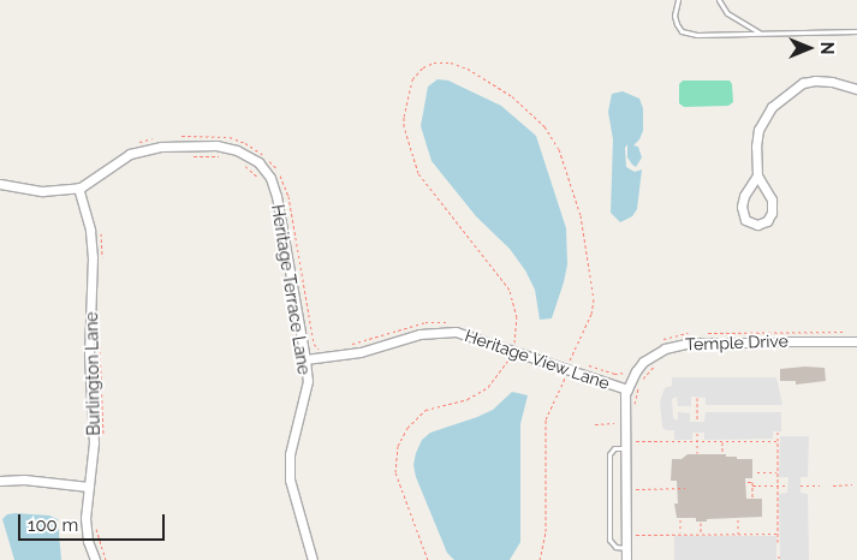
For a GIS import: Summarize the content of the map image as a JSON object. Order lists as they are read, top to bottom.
{
  "streets": {
    "street": [
      "Heritage Terrace Lane",
      "Temple Drive",
      "Heritage View Lane",
      "Burlington Lane"
    ]
  },
  "crossings": [
    ["Heritage Terrace Lane", "Heritage View Lane"],
    ["Heritage Terrace Lane", "Burlington Lane"],
    ["Temple Drive", "Heritage View Lane"]
  ],
  "scale_bar": "100 m",
  "north": "right"
}
